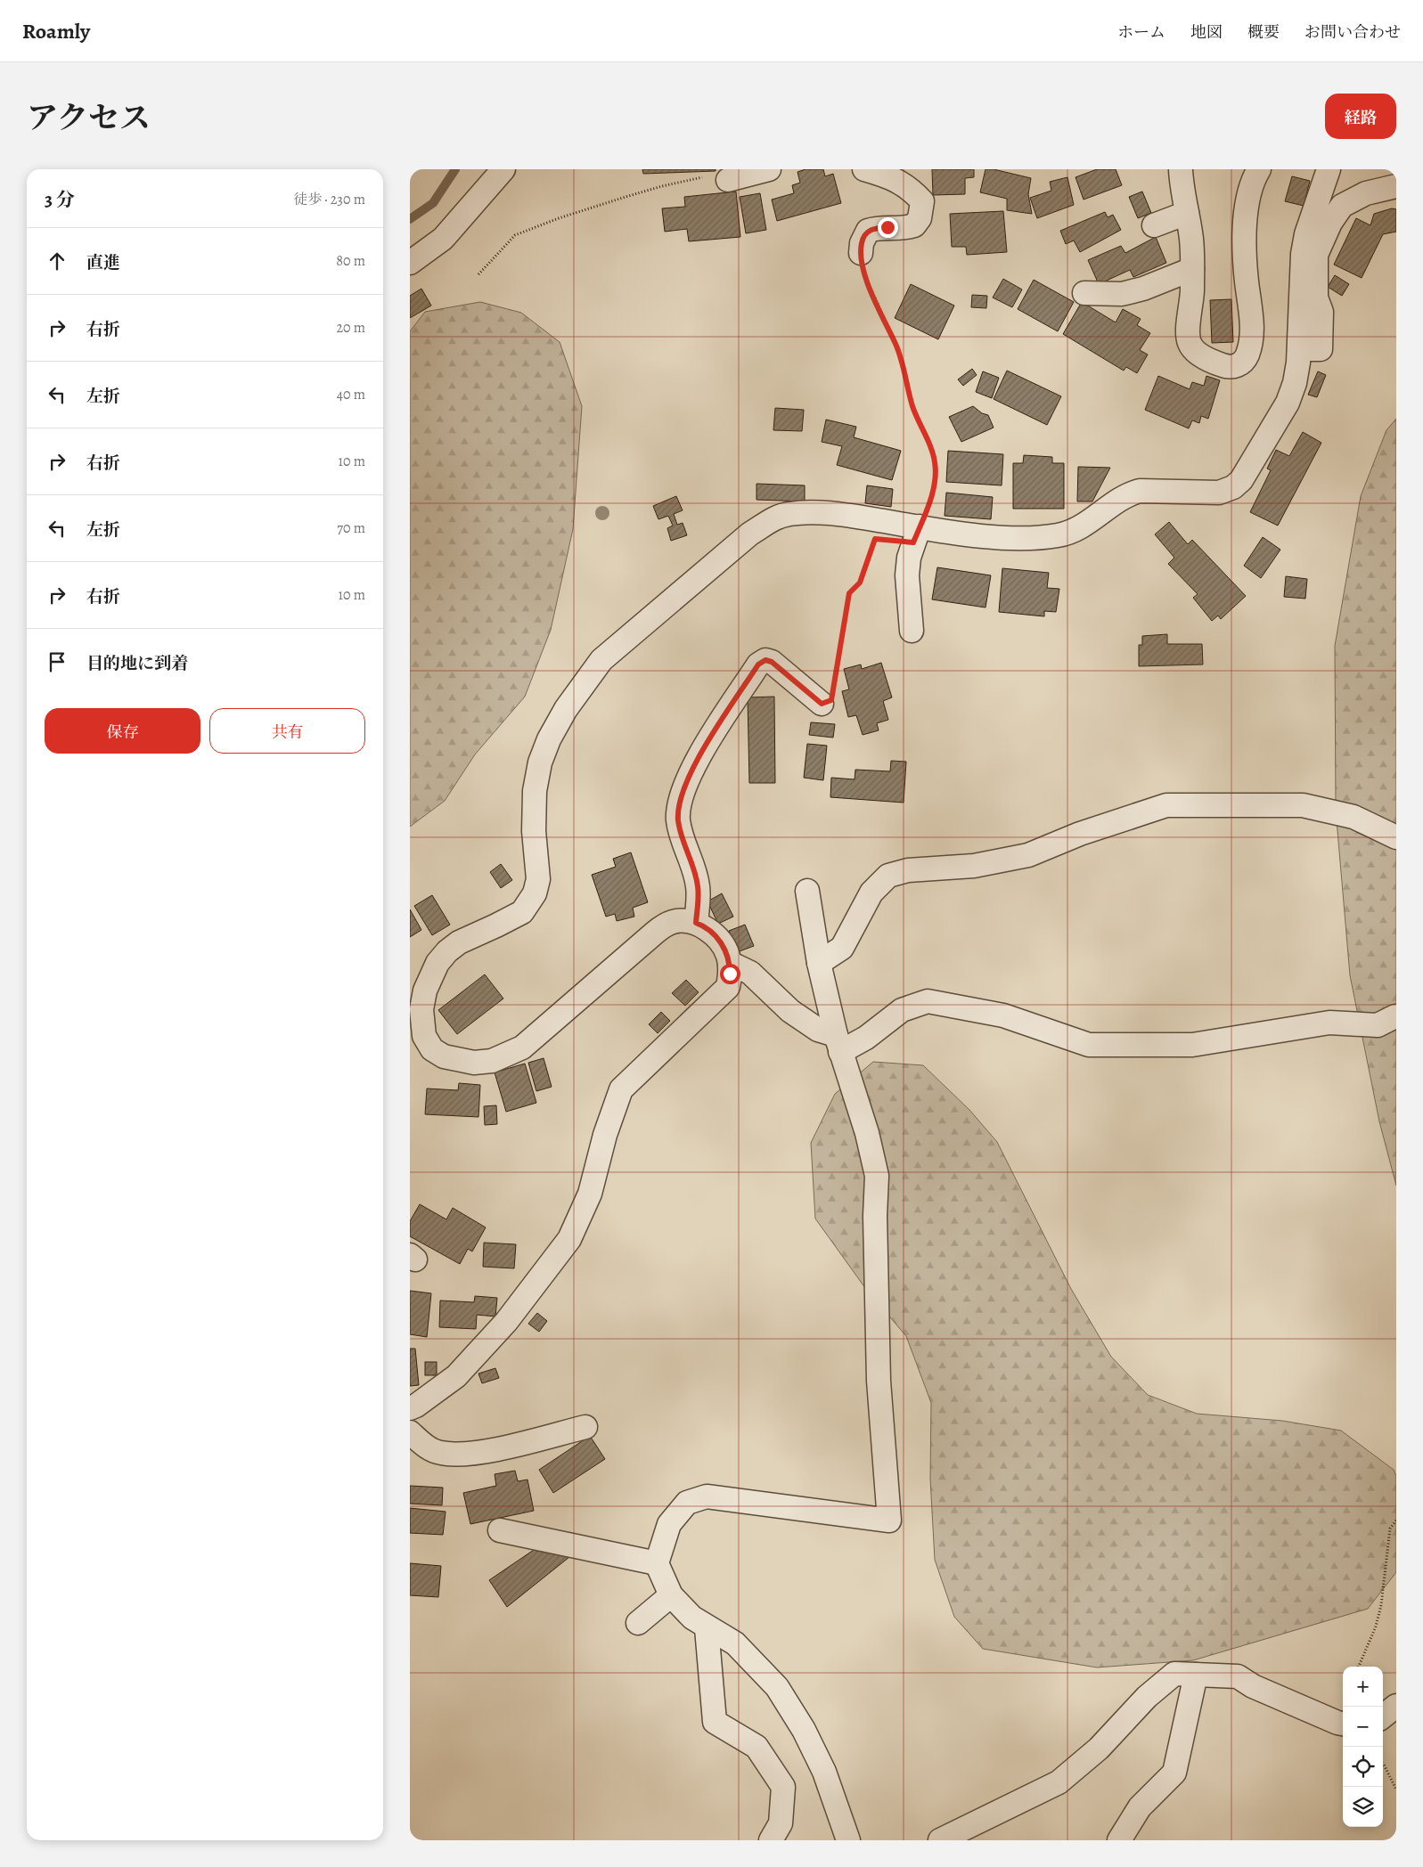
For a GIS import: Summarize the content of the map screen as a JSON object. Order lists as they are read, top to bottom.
{
  "page": {
    "header": "Roamly",
    "nav": [
      "ホーム",
      "地図",
      "概要",
      "お問い合わせ"
    ],
    "title": "アクセス",
    "buttons": [
      "経路",
      ["保存", "共有"]
    ],
    "heading": ["3 分", "徒歩 · 230 m"],
    "list": [
      ["直進", "80 m"],
      ["右折", "20 m"],
      ["左折", "40 m"],
      ["右折", "10 m"],
      ["左折", "70 m"],
      ["右折", "10 m"],
      "目的地に到着"
    ],
    "map_buttons": ["+", "−"]
  }
}
